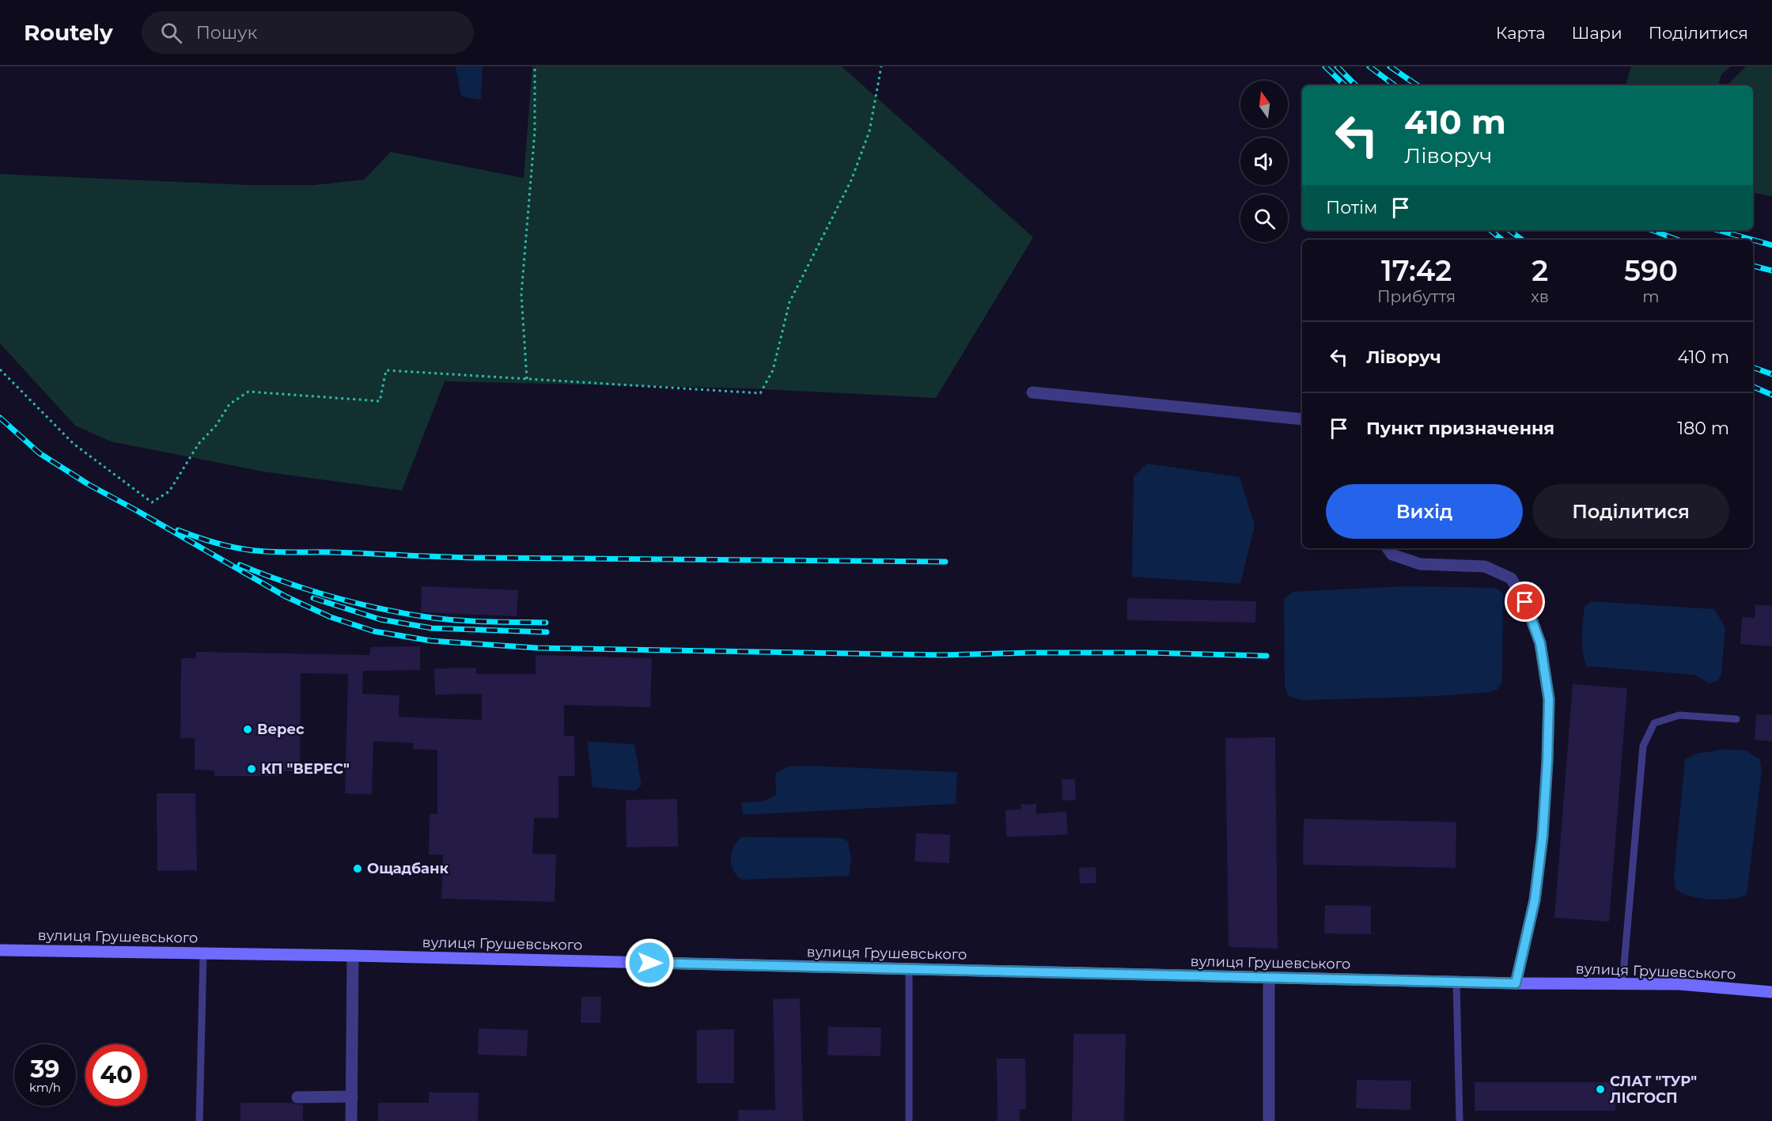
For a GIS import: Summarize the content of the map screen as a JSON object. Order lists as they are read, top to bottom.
{
  "streets": {
    "street": ["вулиця Грушевського"]
  },
  "places": [
    "Верес",
    "КП \"ВЕРЕС\"",
    "Ощадбанк",
    "СЛАТ \"ТУР\" ЛІСГОСП"
  ],
  "north": "top",
  "page": {
    "header": "Routely",
    "search": "Пошук",
    "nav": ["Карта", "Шари", "Поділитися"],
    "turn": ["410 m", "Ліворуч"],
    "then": "Потім",
    "eta": [
      "17:42",
      "Прибуття",
      "2",
      "хв",
      "590",
      "m"
    ],
    "list": [
      {
        "name": "Ліворуч",
        "value": "410 m"
      },
      {
        "name": "Пункт призначення",
        "value": "180 m"
      }
    ],
    "buttons": ["Вихід", "Поділитися"],
    "speed": "39 km/h",
    "limit": "40"
  }
}
